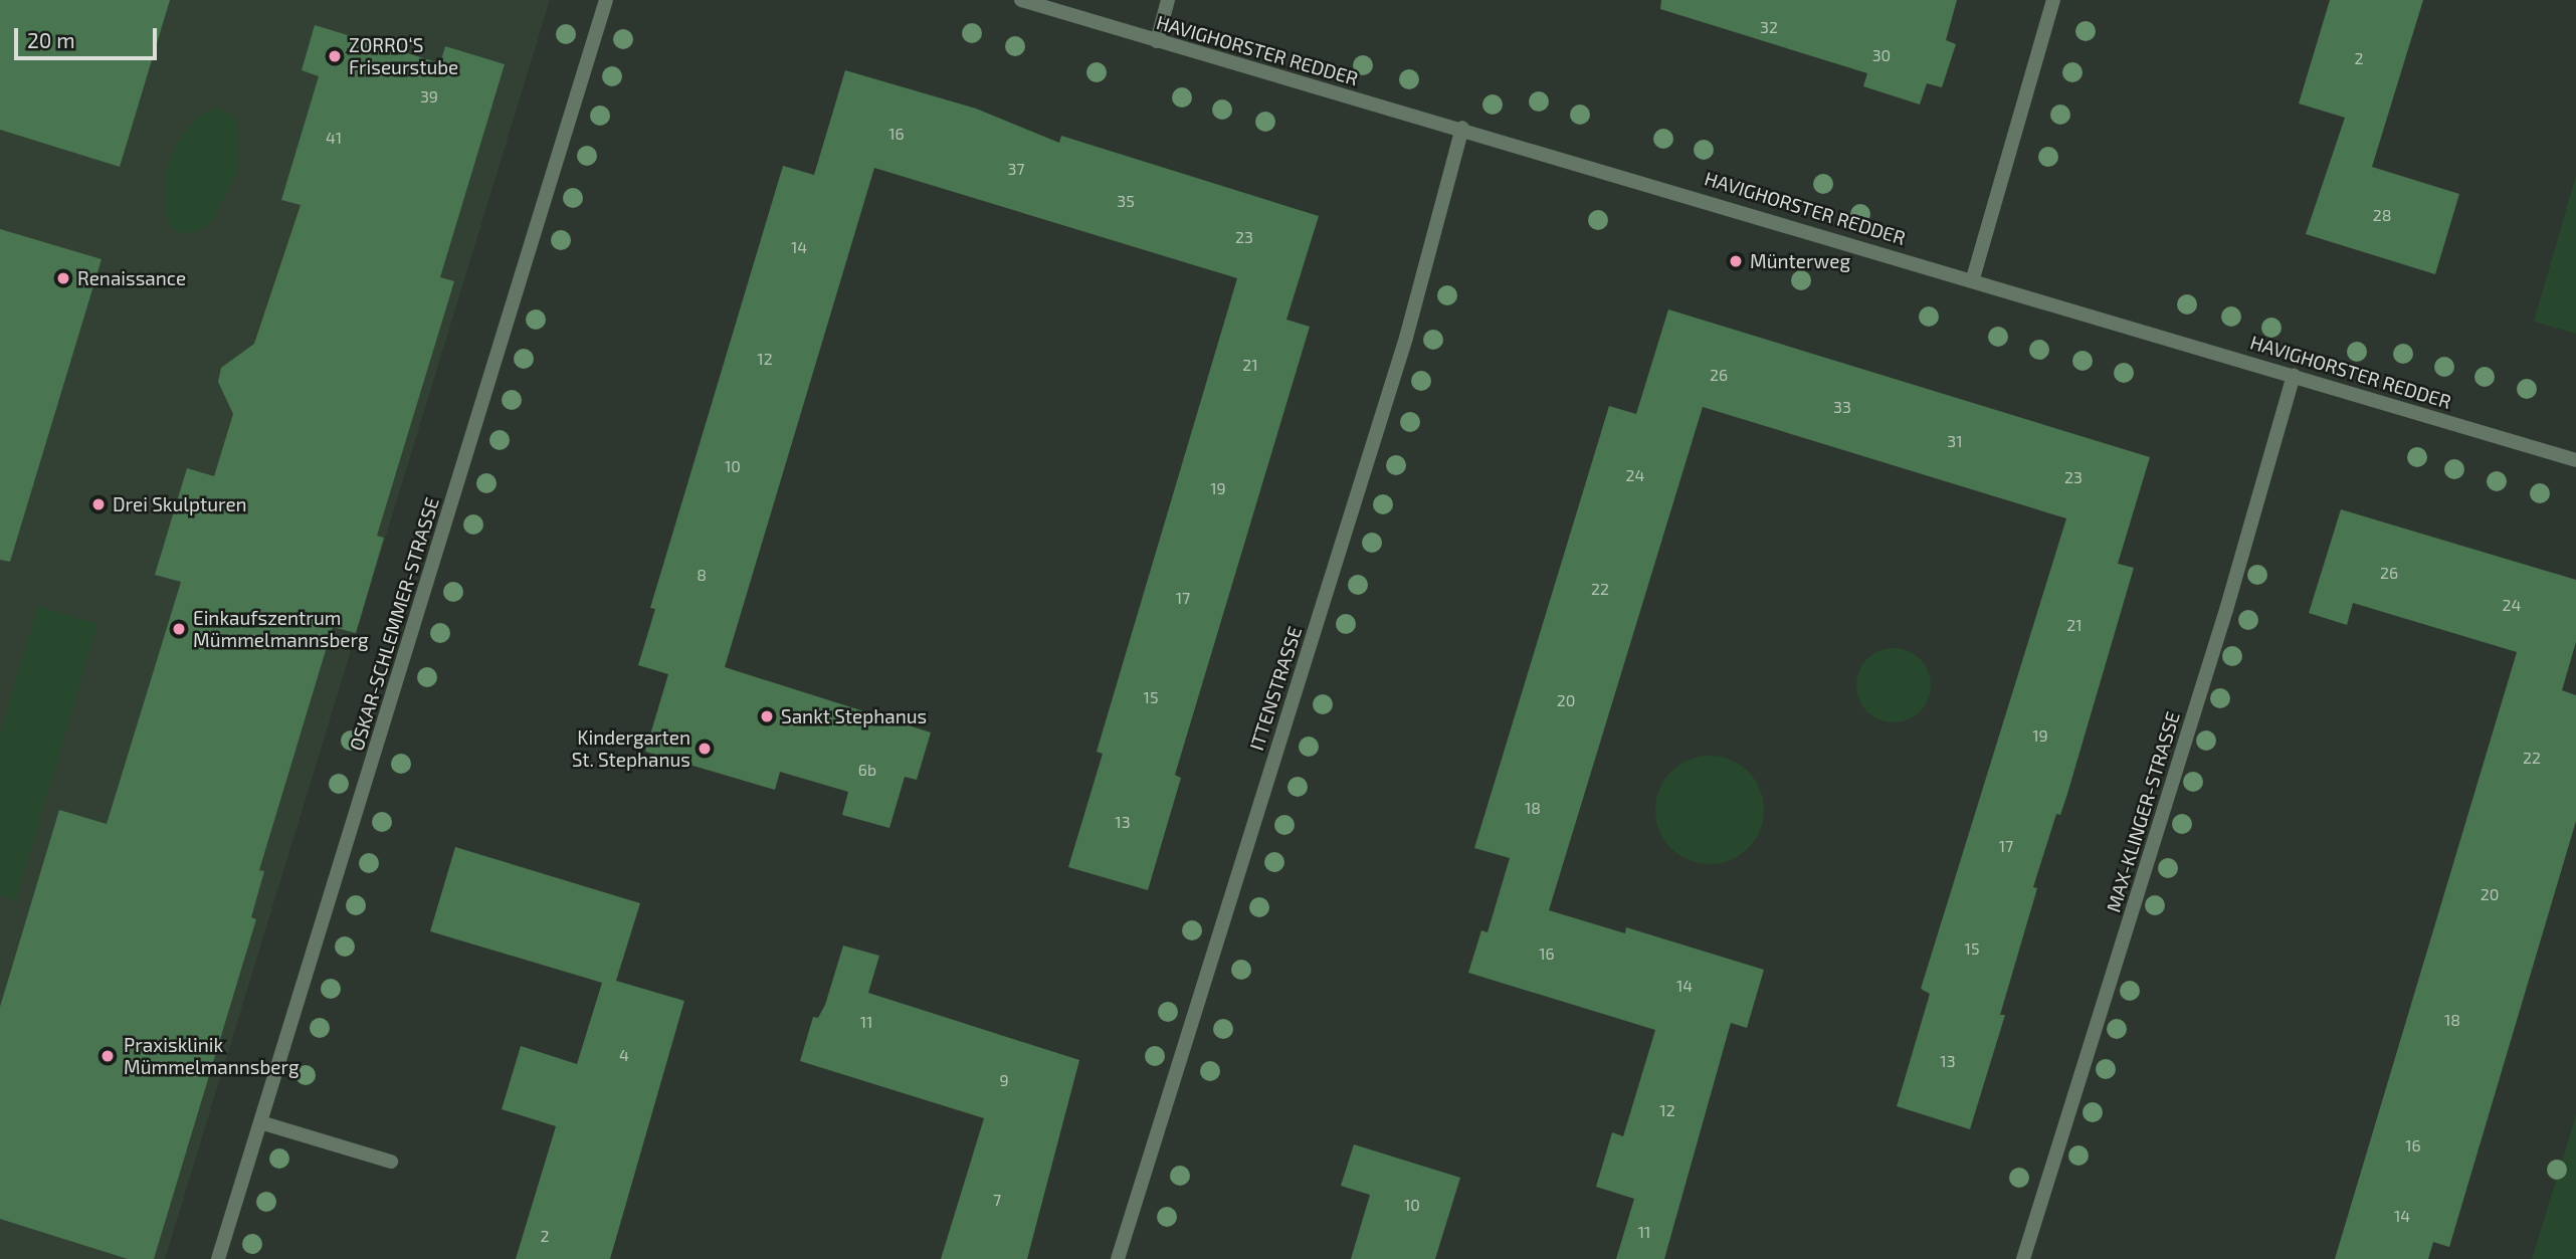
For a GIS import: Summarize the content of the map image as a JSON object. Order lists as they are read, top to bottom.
{
  "streets": {
    "street": [
      "HAVIGHORSTER REDDER",
      "OSKAR-SCHLEMMER-STRASSE",
      "ITTENSTRASSE",
      "MAX-KLINGER-STRASSE"
    ]
  },
  "crossings": [
    ["HAVIGHORSTER REDDER", "ITTENSTRASSE"],
    ["HAVIGHORSTER REDDER", "MAX-KLINGER-STRASSE"]
  ],
  "places": [
    "ZORRO‘S Friseurstube",
    "Münterweg",
    "Renaissance",
    "Drei Skulpturen",
    "Einkaufszentrum Mümmelmannsberg",
    "Sankt Stephanus",
    "Kindergarten St. Stephanus",
    "Praxisklinik Mümmelmannsberg"
  ],
  "house_numbers": [
    "32",
    "30",
    "2",
    "39",
    "16",
    "41",
    "37",
    "35",
    "28",
    "23",
    "14",
    "12",
    "21",
    "26",
    "33",
    "31",
    "10",
    "24",
    "23",
    "19",
    "26",
    "8",
    "22",
    "17",
    "24",
    "21",
    "15",
    "20",
    "19",
    "22",
    "6b",
    "18",
    "13",
    "17",
    "20",
    "15",
    "16",
    "14",
    "18",
    "11",
    "4",
    "13",
    "9",
    "12",
    "16",
    "7",
    "10",
    "14",
    "11",
    "2"
  ],
  "scale_bar": "20 m"
}
